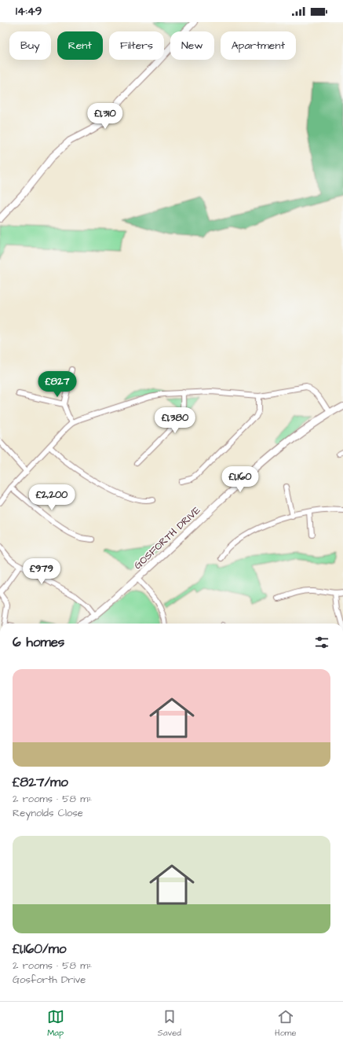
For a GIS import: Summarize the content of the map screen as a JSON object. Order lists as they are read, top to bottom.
{
  "streets": {
    "street": ["GOSFORTH DRIVE"]
  },
  "page": {
    "status": "14:49",
    "chip": [
      "Buy",
      "Rent",
      "Filters",
      "New",
      "Apartment"
    ],
    "price": [
      "£1,310",
      "£827",
      "£1,380",
      "£1,160",
      "£2,200",
      "£979"
    ],
    "heading": "6 homes",
    "list": [
      {
        "name": "£827/mo",
        "note": "2 rooms · 58 m² · Reynolds Close"
      },
      {
        "name": "£1,160/mo",
        "note": "2 rooms · 58 m² · Gosforth Drive"
      }
    ],
    "tabs": ["Map", "Saved", "Home"]
  }
}
